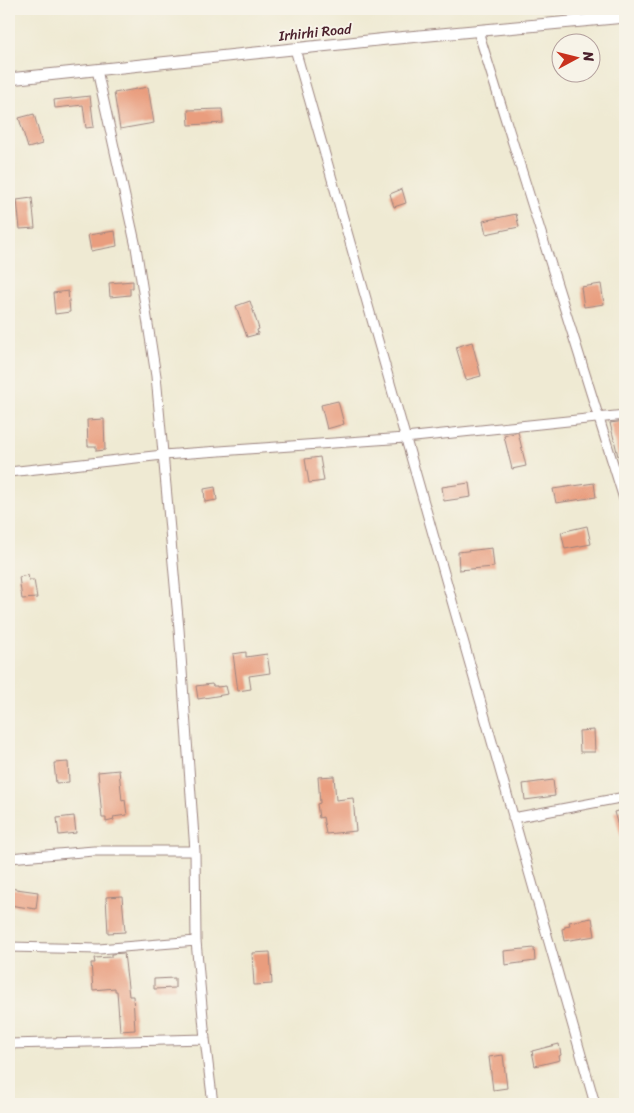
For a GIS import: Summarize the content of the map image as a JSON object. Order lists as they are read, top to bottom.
{
  "streets": {
    "street": ["Irhirhi Road"]
  },
  "north": "right"
}
